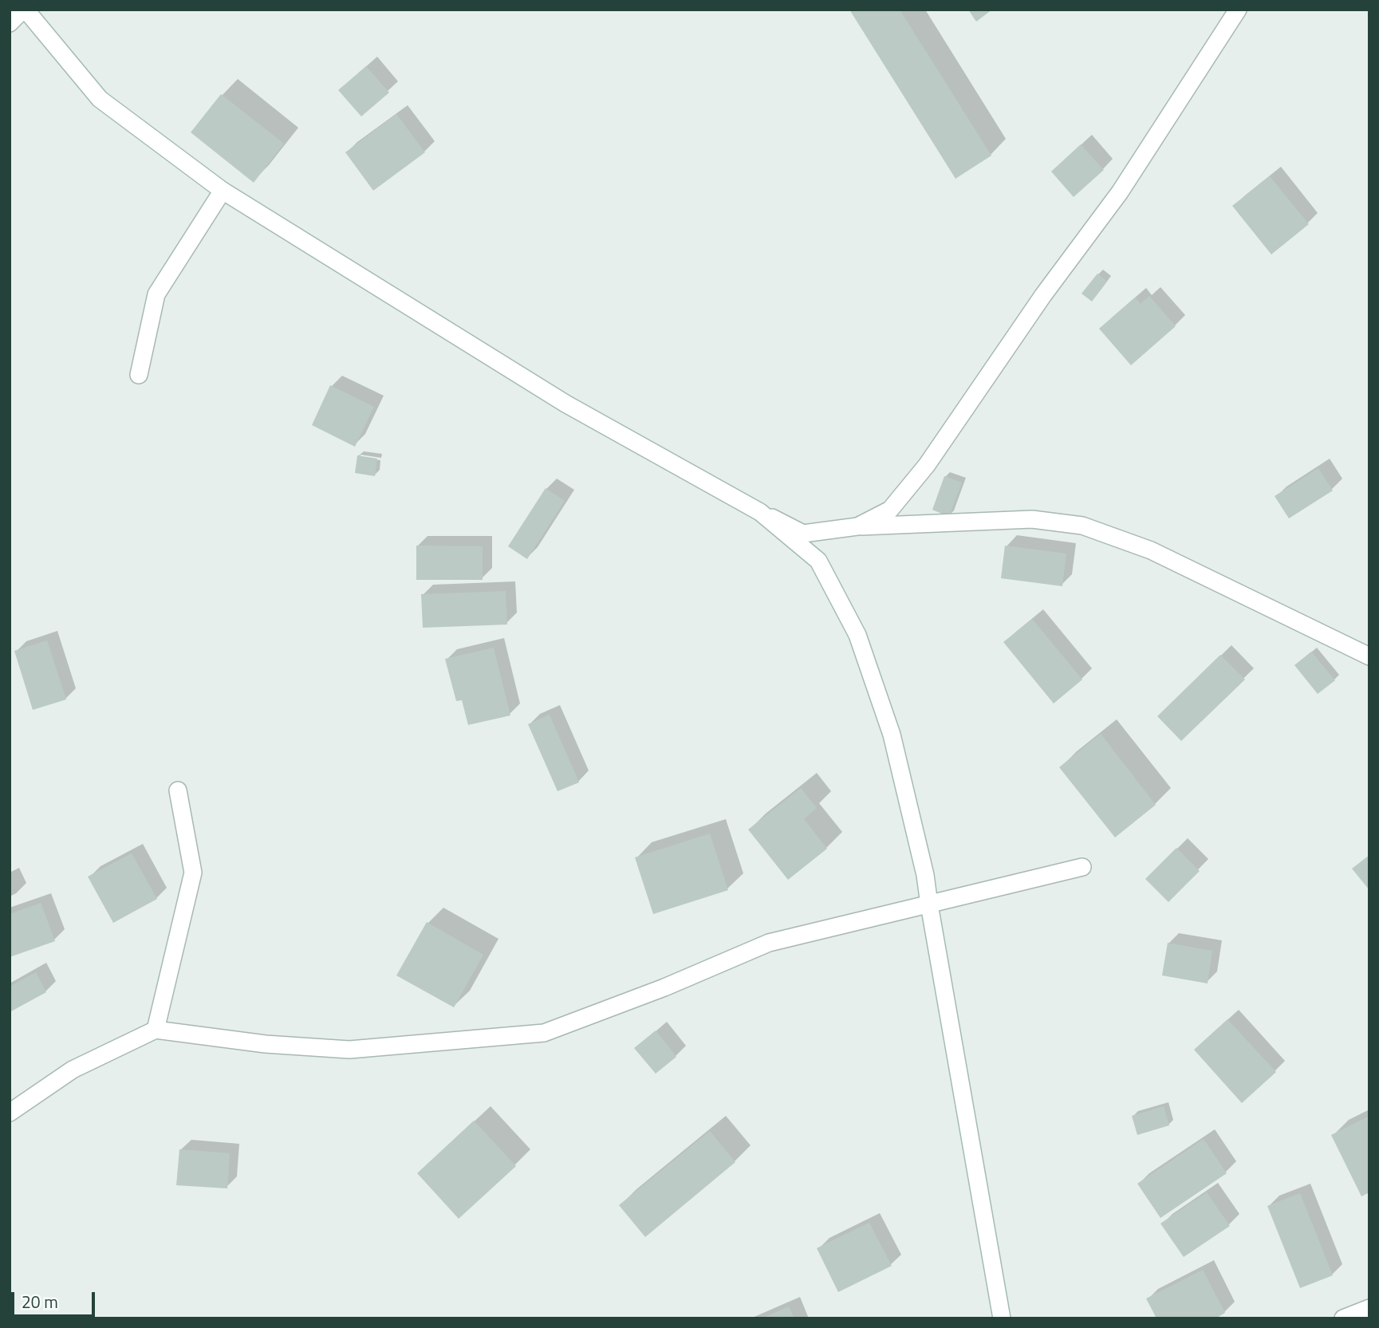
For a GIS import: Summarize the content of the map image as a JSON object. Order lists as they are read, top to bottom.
{
  "scale_bar": "20 m"
}
